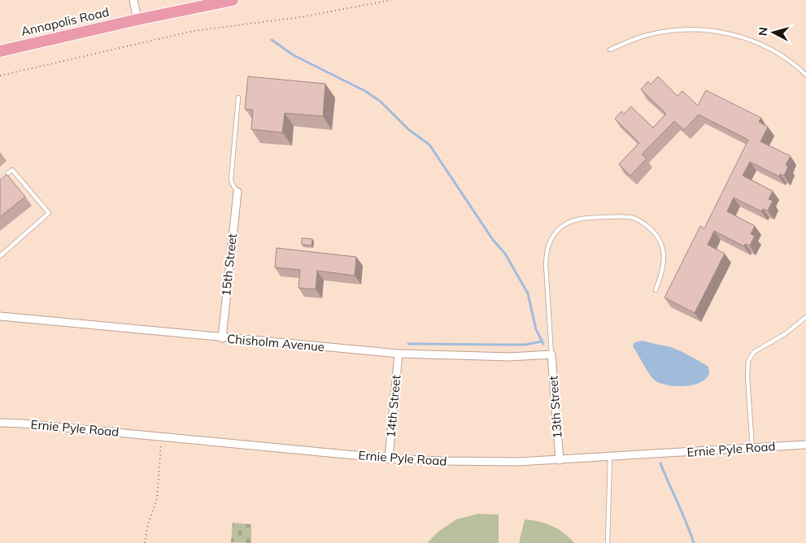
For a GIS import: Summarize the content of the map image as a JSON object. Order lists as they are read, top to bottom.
{
  "streets": {
    "main road": ["Annapolis Road"],
    "street": [
      "15th Street",
      "Chisholm Avenue",
      "14th Street",
      "13th Street",
      "Ernie Pyle Road"
    ]
  },
  "crossings": [
    ["15th Street", "Chisholm Avenue"],
    ["Chisholm Avenue", "14th Street"],
    ["Chisholm Avenue", "13th Street"],
    ["14th Street", "Ernie Pyle Road"],
    ["13th Street", "Ernie Pyle Road"]
  ],
  "north": "left"
}
